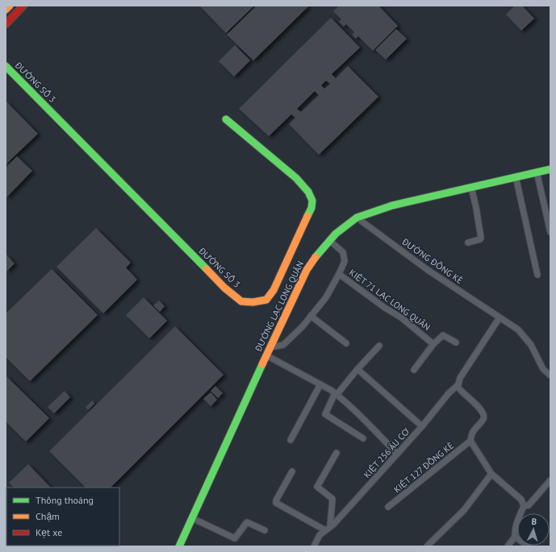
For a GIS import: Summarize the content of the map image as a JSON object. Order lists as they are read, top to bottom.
{
  "streets": {
    "street": [
      "ĐƯỜNG SỐ 3",
      "ĐƯỜNG ĐỒNG KÈ",
      "KIỆT 71 LẠC LONG QUÂN",
      "ĐƯỜNG LẠC LONG QUÂN",
      "KIỆT 256 ÂU CƠ",
      "KIỆT 127 ĐỒNG KÈ"
    ]
  },
  "crossings": [
    ["ĐƯỜNG ĐỒNG KÈ", "ĐƯỜNG LẠC LONG QUÂN"],
    ["KIỆT 71 LẠC LONG QUÂN", "ĐƯỜNG LẠC LONG QUÂN"]
  ],
  "legend": ["Thông thoáng", "Chậm", "Kẹt xe"],
  "north": "top"
}
